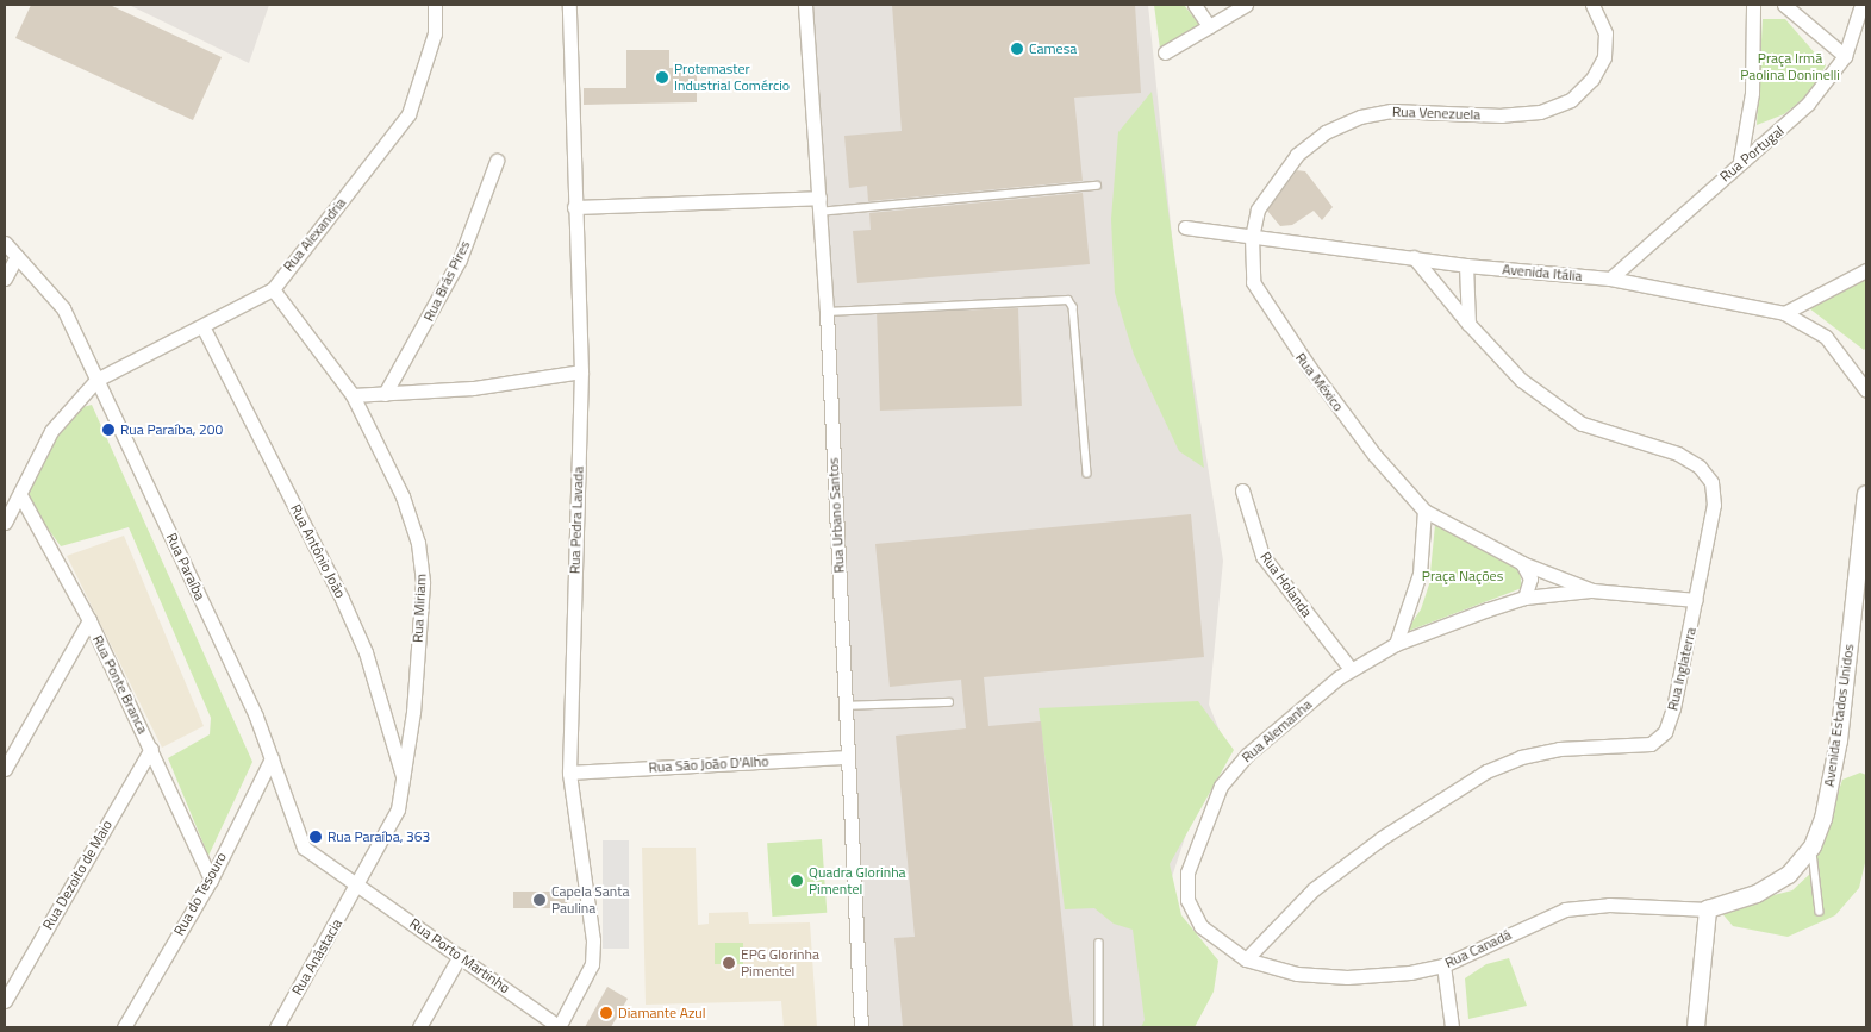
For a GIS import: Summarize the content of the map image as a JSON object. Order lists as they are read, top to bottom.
{
  "streets": {
    "street": [
      "Rua Venezuela",
      "Rua Portugal",
      "Rua Alexandria",
      "Avenida Itália",
      "Rua Brás Pires",
      "Rua México",
      "Rua Urbano Santos",
      "Rua Pedra Lavada",
      "Rua Antônio João",
      "Rua Paraíba",
      "Rua Holanda",
      "Rua Miriam",
      "Rua Inglaterra",
      "Rua Ponte Branca",
      "Avenida Estados Unidos",
      "Rua Alemanha",
      "Rua São João D'Alho",
      "Rua Dezoito de Maio",
      "Rua do Tesouro",
      "Rua Canadá",
      "Rua Porto Martinho",
      "Rua Anástacia"
    ]
  },
  "crossings": [
    ["Rua Venezuela", "Avenida Itália"],
    ["Rua Venezuela", "Rua México"],
    ["Rua Portugal", "Avenida Itália"],
    ["Rua Alexandria", "Rua Antônio João"],
    ["Rua Alexandria", "Rua Paraíba"],
    ["Rua Alexandria", "Rua Miriam"],
    ["Avenida Itália", "Rua México"],
    ["Avenida Itália", "Rua Inglaterra"],
    ["Rua México", "Rua Inglaterra"],
    ["Rua México", "Rua Alemanha"],
    ["Rua Urbano Santos", "Rua São João D'Alho"],
    ["Rua Pedra Lavada", "Rua São João D'Alho"],
    ["Rua Pedra Lavada", "Rua Porto Martinho"],
    ["Rua Antônio João", "Rua Miriam"],
    ["Rua Paraíba", "Rua Miriam"],
    ["Rua Paraíba", "Rua do Tesouro"],
    ["Rua Paraíba", "Rua Porto Martinho"],
    ["Rua Paraíba", "Rua Anástacia"],
    ["Rua Holanda", "Rua Alemanha"],
    ["Rua Miriam", "Rua Porto Martinho"],
    ["Rua Miriam", "Rua Anástacia"],
    ["Rua Inglaterra", "Rua Alemanha"],
    ["Rua Inglaterra", "Rua Canadá"],
    ["Rua Ponte Branca", "Rua Dezoito de Maio"],
    ["Rua Ponte Branca", "Rua do Tesouro"],
    ["Avenida Estados Unidos", "Rua Canadá"],
    ["Rua Alemanha", "Rua Canadá"],
    ["Rua Porto Martinho", "Rua Anástacia"]
  ],
  "parks": ["Praça Irmã Paolina Doninelli", "Praça Nações"],
  "places": [
    "Camesa",
    "Protemaster Industrial Comércio",
    "Rua Paraíba, 200",
    "Rua Paraíba, 363",
    "Quadra Glorinha Pimentel",
    "Capela Santa Paulina",
    "EPG Glorinha Pimentel",
    "Diamante Azul"
  ]
}
